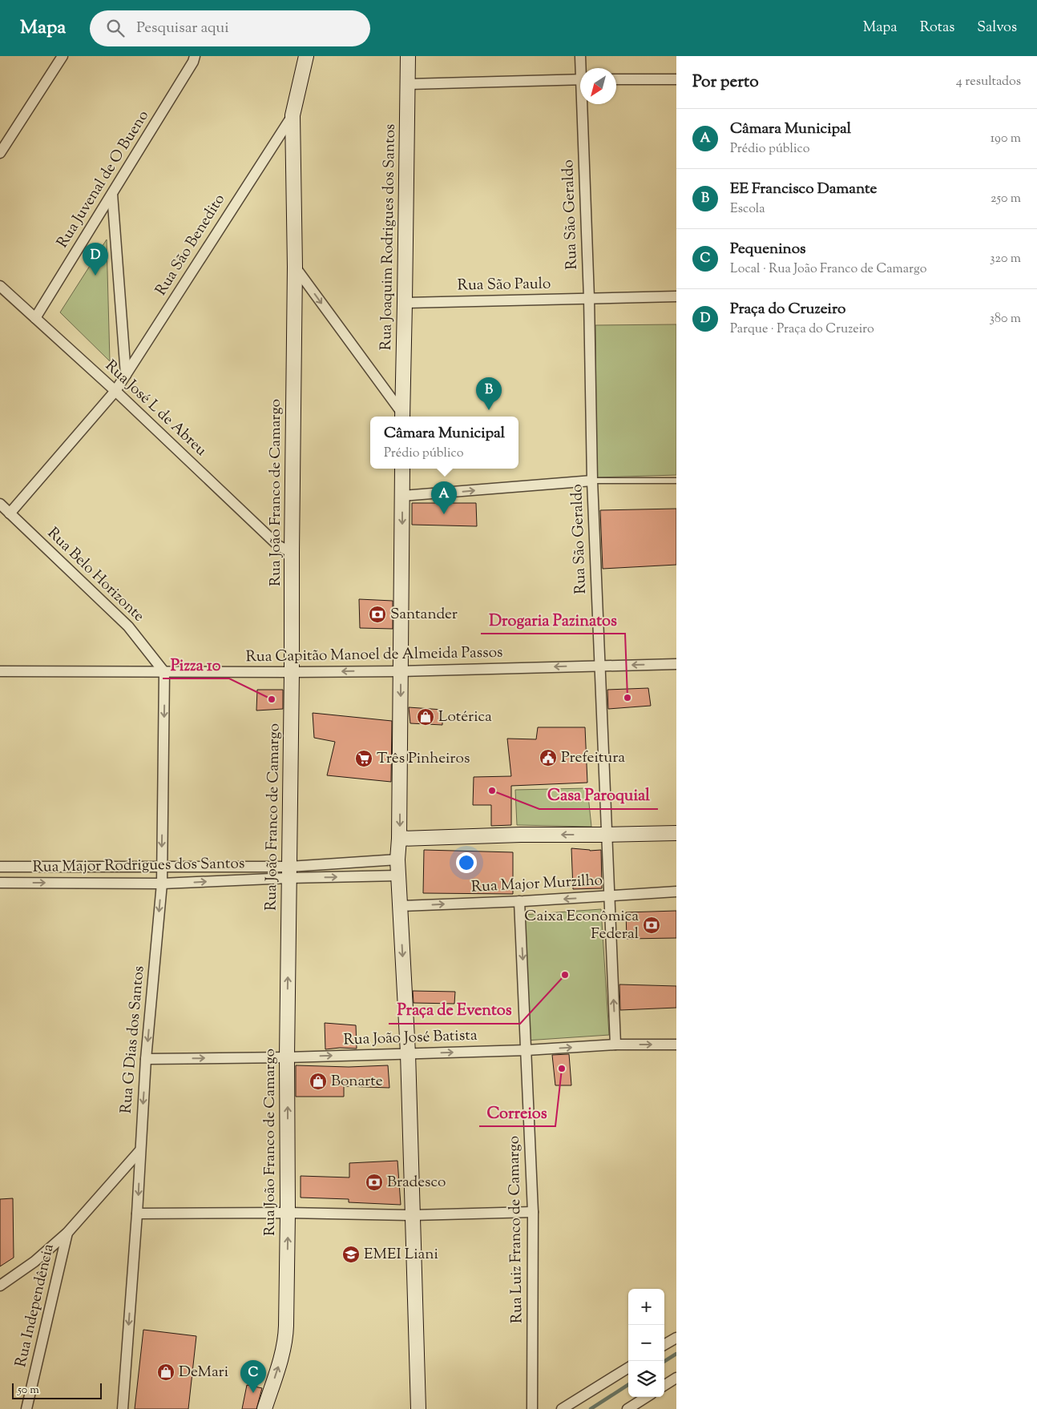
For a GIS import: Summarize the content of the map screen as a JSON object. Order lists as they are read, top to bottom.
{
  "streets": {
    "street": [
      "Rua Juvenal de O Bueno",
      "Rua São Geraldo",
      "Rua Joaquim Rodrigues dos Santos",
      "Rua São Benedito",
      "Rua São Paulo",
      "Rua José L de Abreu",
      "Rua João Franco de Camargo",
      "Rua Belo Horizonte",
      "Rua Capitão Manoel de Almeida Passos",
      "Rua Major Rodrigues dos Santos",
      "Rua Major Murzilho",
      "Rua João José Batista",
      "Rua G Dias dos Santos",
      "Rua Luiz Franco de Camargo",
      "Rua Independência"
    ]
  },
  "crossings": [
    ["Rua Juvenal de O Bueno", "Rua José L de Abreu"],
    ["Rua São Geraldo", "Rua São Paulo"],
    ["Rua São Geraldo", "Rua Capitão Manoel de Almeida Passos"],
    ["Rua São Geraldo", "Rua Major Murzilho"],
    ["Rua São Geraldo", "Rua João José Batista"],
    ["Rua Joaquim Rodrigues dos Santos", "Rua São Paulo"],
    ["Rua São Benedito", "Rua José L de Abreu"],
    ["Rua São Benedito", "Rua João Franco de Camargo"],
    ["Rua José L de Abreu", "Rua João Franco de Camargo"],
    ["Rua João Franco de Camargo", "Rua Capitão Manoel de Almeida Passos"],
    ["Rua João Franco de Camargo", "Rua Major Rodrigues dos Santos"],
    ["Rua João Franco de Camargo", "Rua João José Batista"],
    ["Rua Belo Horizonte", "Rua Capitão Manoel de Almeida Passos"],
    ["Rua Belo Horizonte", "Rua G Dias dos Santos"],
    ["Rua Capitão Manoel de Almeida Passos", "Rua G Dias dos Santos"],
    ["Rua Major Rodrigues dos Santos", "Rua G Dias dos Santos"],
    ["Rua Major Murzilho", "Rua Luiz Franco de Camargo"],
    ["Rua João José Batista", "Rua G Dias dos Santos"],
    ["Rua João José Batista", "Rua Luiz Franco de Camargo"]
  ],
  "one_way": ["Rua Capitão Manoel de Almeida Passos", "Rua João José Batista", "Rua G Dias dos Santos"],
  "places": {
    "bank": ["Santander", "Caixa Econômica Federal", "Bradesco"],
    "other": [
      "Drogaria Pazinatos",
      "Pizza 10",
      "Casa Paroquial",
      "Praça de Eventos",
      "Correios"
    ],
    "shop": ["Lotérica", "Bonarte", "DeMari"],
    "public building": ["Prefeitura"],
    "supermarket": ["Três Pinheiros"],
    "school or university": ["EMEI Liani"]
  },
  "scale_bar": "50 m",
  "north": "bottom left",
  "page": {
    "header": "Mapa",
    "search": "Pesquisar aqui",
    "nav": ["Mapa", "Rotas", "Salvos"],
    "heading": ["Por perto", "4 resultados"],
    "list": [
      {
        "mark": "A",
        "name": "Câmara Municipal",
        "note": "Prédio público",
        "value": "190 m"
      },
      {
        "mark": "B",
        "name": "EE Francisco Damante",
        "note": "Escola",
        "value": "250 m"
      },
      {
        "mark": "C",
        "name": "Pequeninos",
        "note": "Local · Rua João Franco de Camargo",
        "value": "320 m"
      },
      {
        "mark": "D",
        "name": "Praça do Cruzeiro",
        "note": "Parque · Praça do Cruzeiro",
        "value": "380 m"
      }
    ],
    "pins": [
      "D",
      "B",
      "A",
      "C"
    ],
    "popup": ["Câmara Municipal", "Prédio público"],
    "map_buttons": ["+", "−"],
    "scale": "50 m"
  }
}
